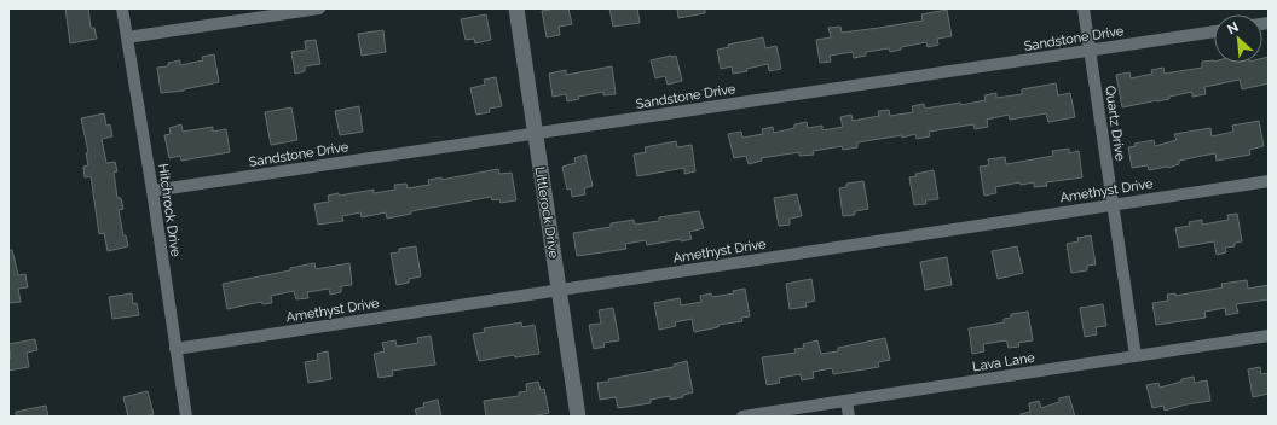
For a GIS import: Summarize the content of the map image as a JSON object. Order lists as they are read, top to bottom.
{
  "streets": {
    "street": [
      "Sandstone Drive",
      "Quartz Drive",
      "Amethyst Drive",
      "Hitchrock Drive",
      "Littlerock Drive",
      "Lava Lane"
    ]
  },
  "crossings": [
    ["Sandstone Drive", "Quartz Drive"],
    ["Sandstone Drive", "Hitchrock Drive"],
    ["Sandstone Drive", "Littlerock Drive"],
    ["Quartz Drive", "Amethyst Drive"],
    ["Quartz Drive", "Lava Lane"],
    ["Amethyst Drive", "Hitchrock Drive"],
    ["Amethyst Drive", "Littlerock Drive"]
  ],
  "north": "top left"
}
